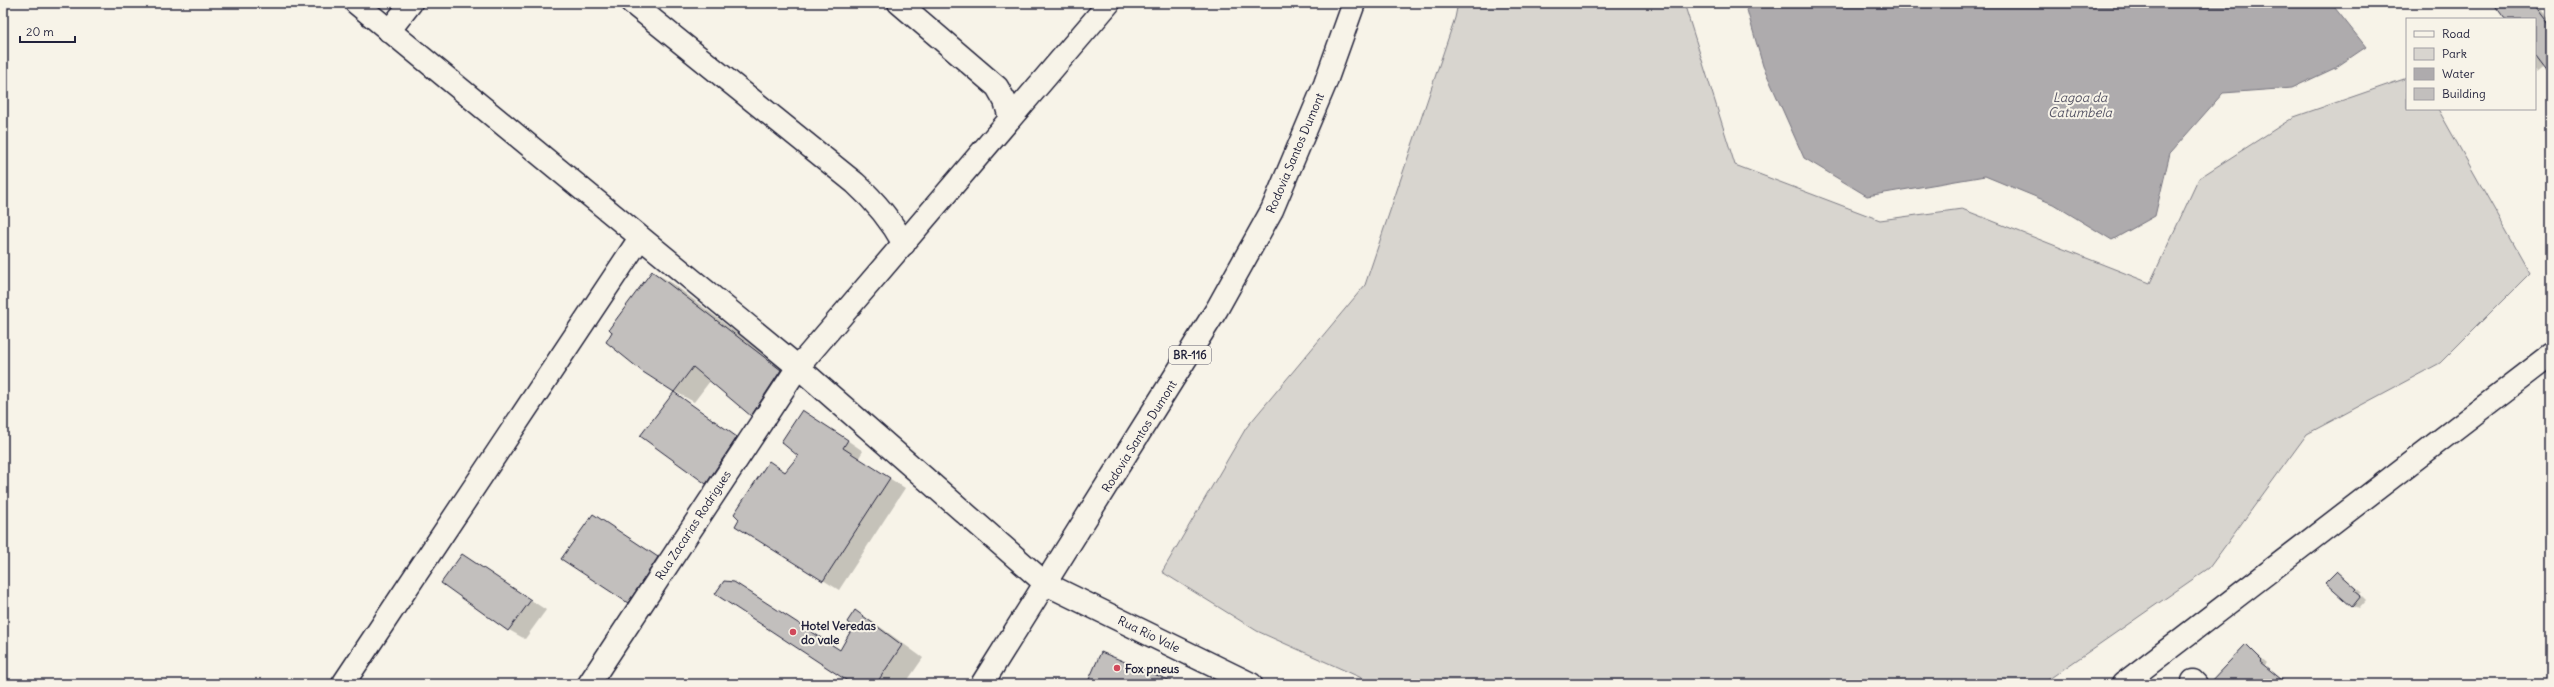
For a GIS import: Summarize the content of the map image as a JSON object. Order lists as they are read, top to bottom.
{
  "streets": {
    "main road": [
      "Rodovia Santos Dumont",
      "BR-116",
      "Rua Zacarias Rodrigues",
      "Rua Rio Vale"
    ]
  },
  "crossings": [
    ["Rodovia Santos Dumont", "Rua Rio Vale"],
    ["Rua Zacarias Rodrigues", "Rua Rio Vale"]
  ],
  "water": ["Lagoa da Catumbela"],
  "places": ["Hotel Veredas do vale", "Fox pneus"],
  "legend": [
    "Road",
    "Park",
    "Water",
    "Building"
  ],
  "scale_bar": "20 m"
}
